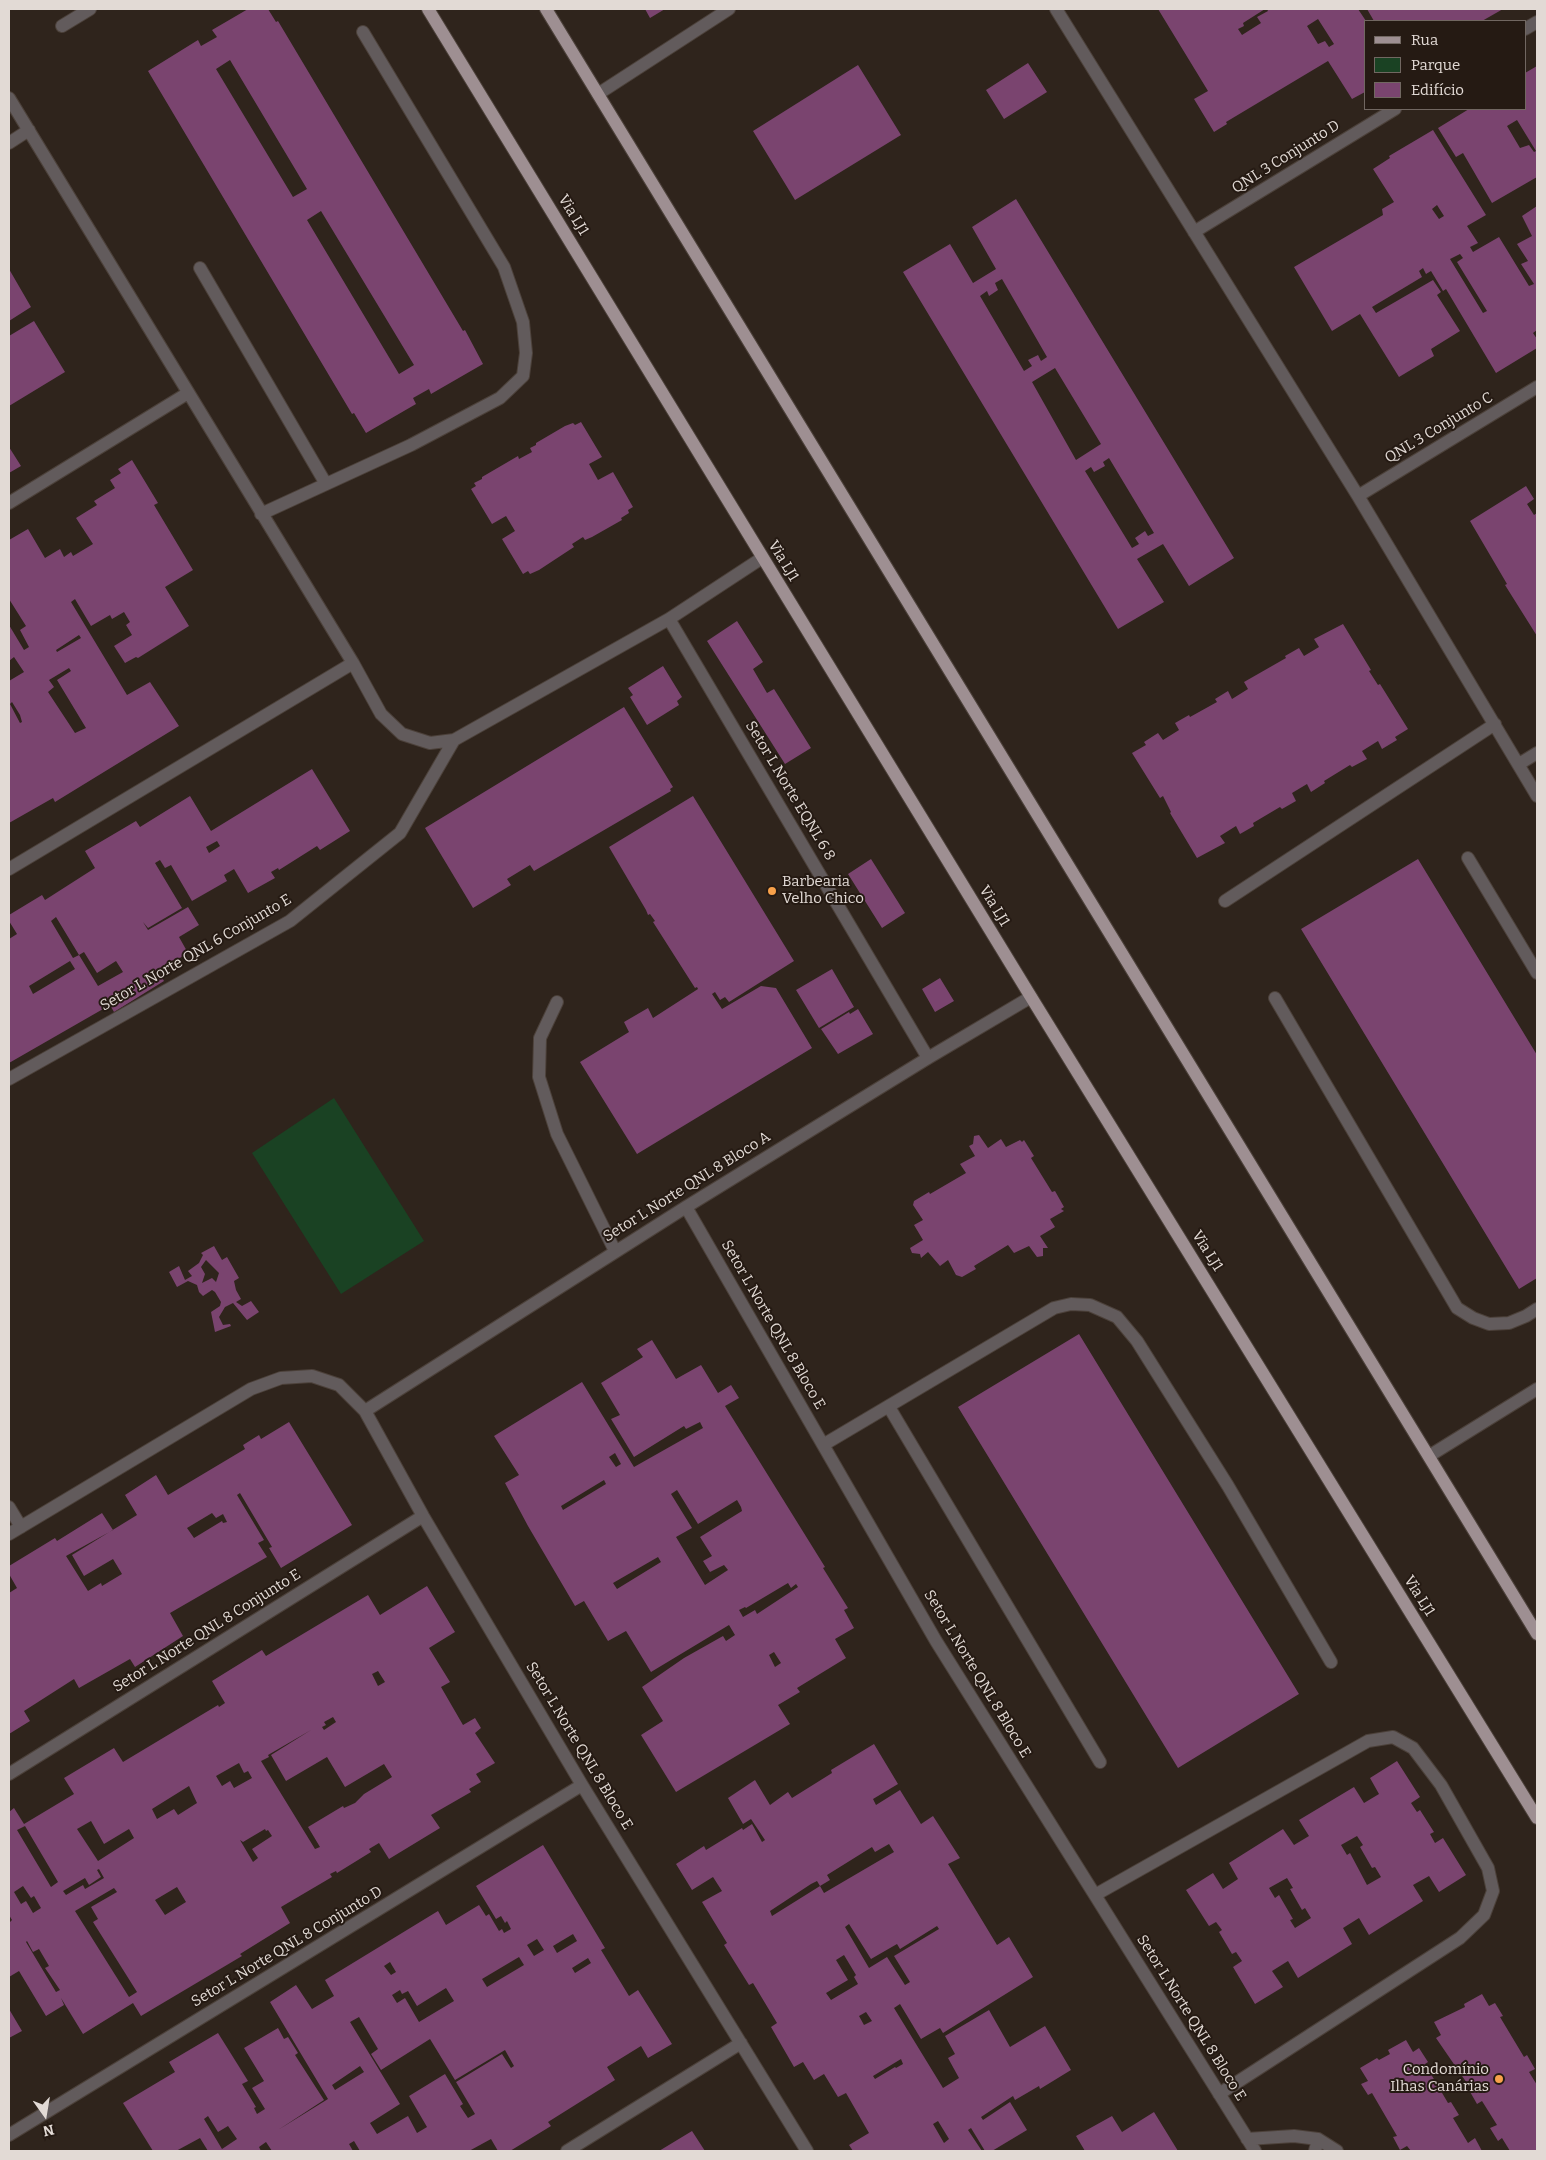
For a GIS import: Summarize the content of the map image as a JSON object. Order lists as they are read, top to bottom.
{
  "streets": {
    "main road": ["Via LJ1"],
    "street": [
      "QNL 3 Conjunto D",
      "QNL 3 Conjunto C",
      "Setor L Norte EQNL 6 8",
      "Setor L Norte QNL 6 Conjunto E",
      "Setor L Norte QNL 8 Bloco A",
      "Setor L Norte QNL 8 Bloco E",
      "Setor L Norte QNL 8 Conjunto E",
      "Setor L Norte QNL 8 Conjunto D"
    ]
  },
  "crossings": [
    ["Via LJ1", "Setor L Norte QNL 8 Bloco A"],
    ["Setor L Norte EQNL 6 8", "Setor L Norte QNL 8 Bloco A"],
    ["Setor L Norte QNL 8 Bloco A", "Setor L Norte QNL 8 Bloco E"],
    ["Setor L Norte QNL 8 Bloco E", "Setor L Norte QNL 8 Conjunto E"],
    ["Setor L Norte QNL 8 Bloco E", "Setor L Norte QNL 8 Conjunto D"]
  ],
  "places": ["Barbearia Velho Chico", "Condomínio Ilhas Canárias"],
  "legend": ["Rua", "Parque", "Edifício"],
  "north": "bottom"
}
